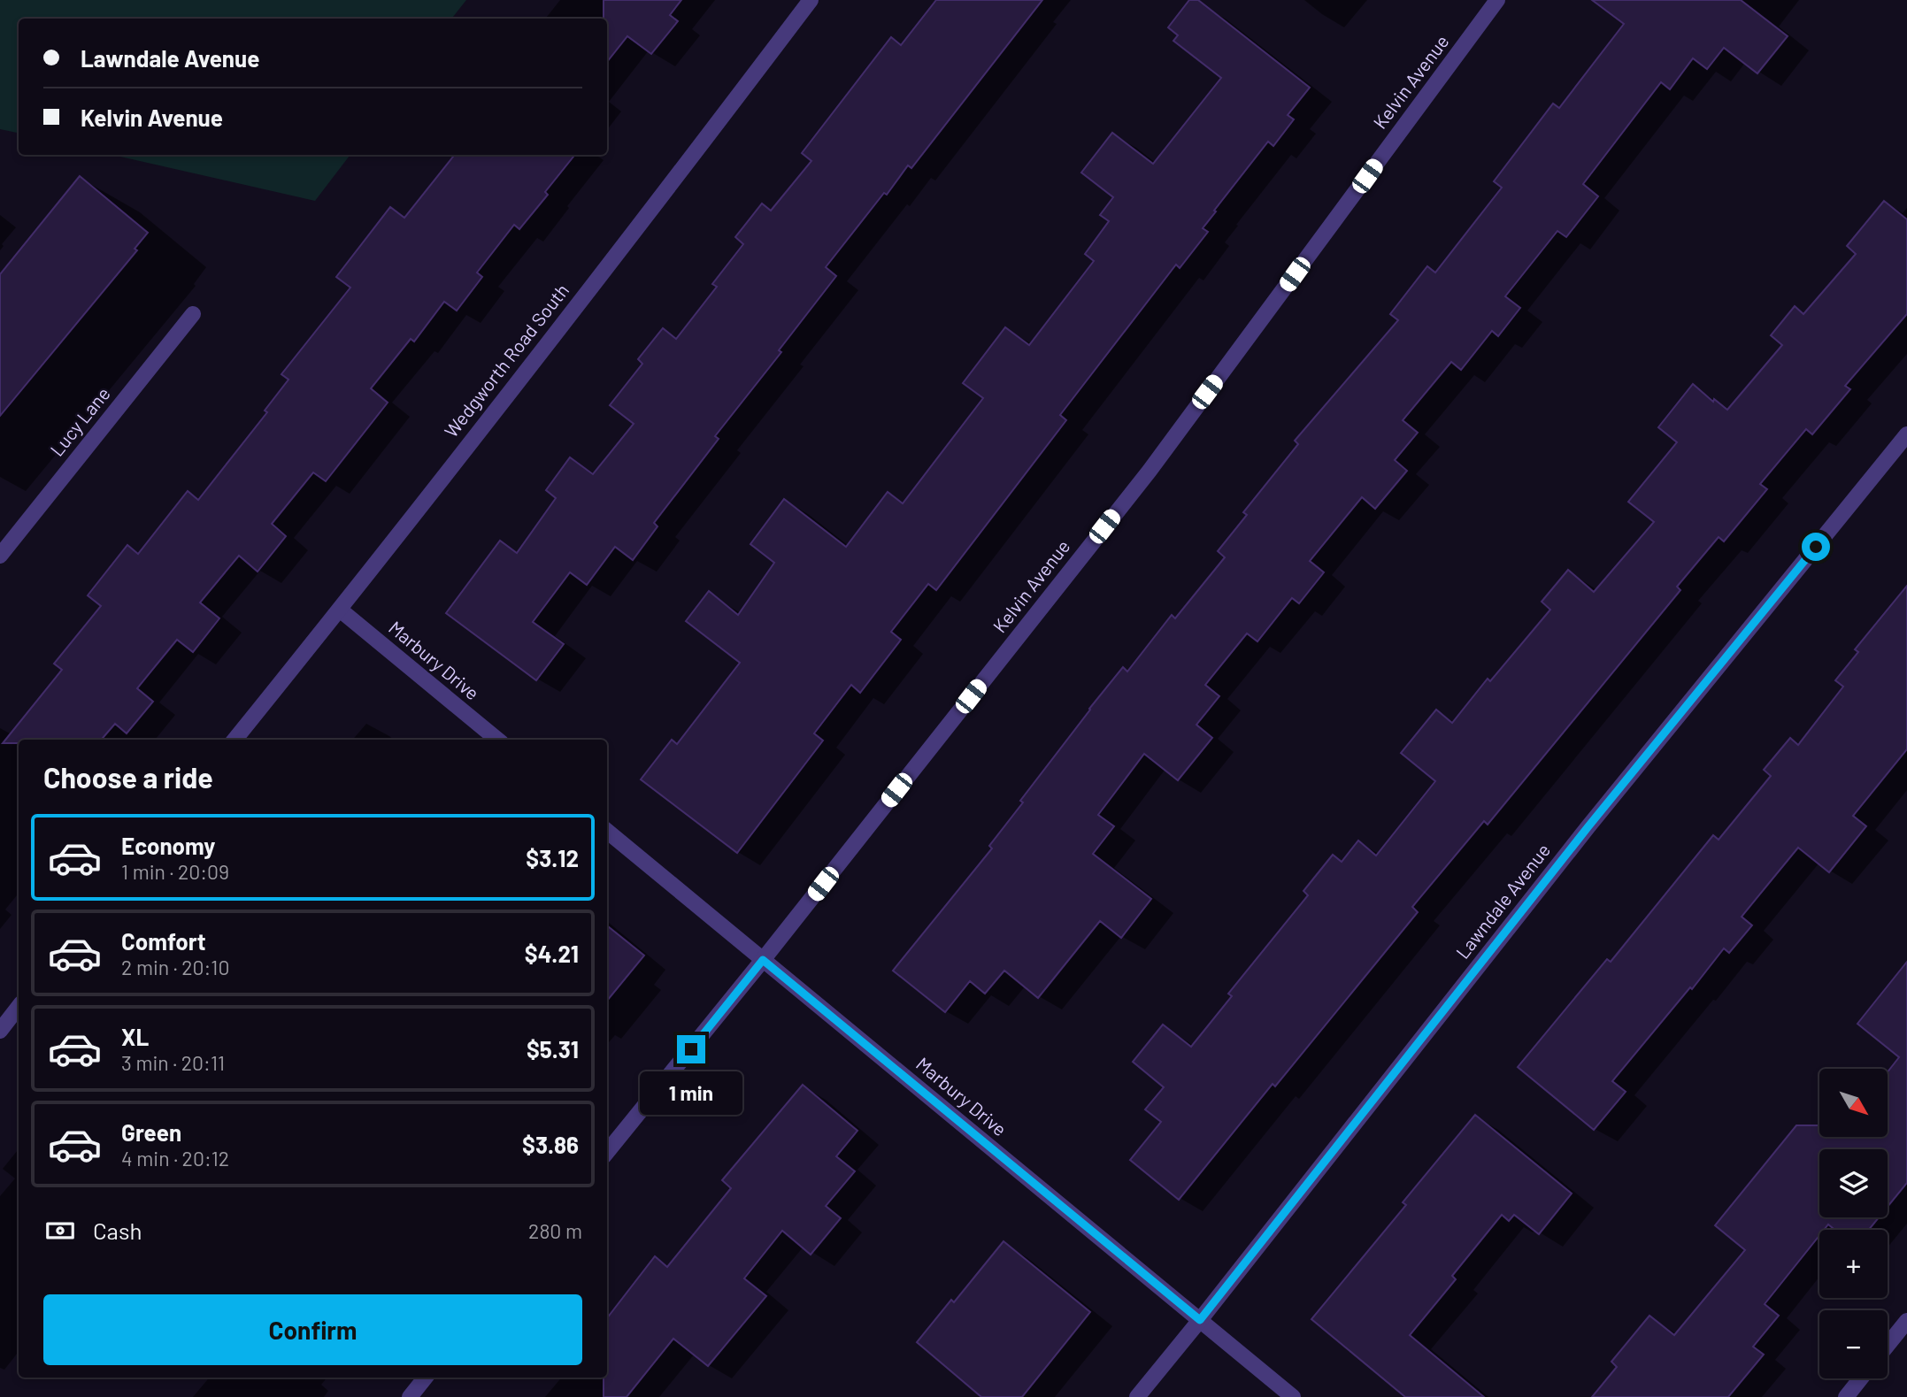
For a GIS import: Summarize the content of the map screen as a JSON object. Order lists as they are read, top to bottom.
{
  "streets": {
    "street": [
      "Kelvin Avenue",
      "Wedgworth Road South",
      "Lucy Lane",
      "Marbury Drive",
      "Lawndale Avenue"
    ]
  },
  "crossings": [
    ["Kelvin Avenue", "Marbury Drive"],
    ["Wedgworth Road South", "Marbury Drive"],
    ["Marbury Drive", "Lawndale Avenue"]
  ],
  "north": "bottom right",
  "page": {
    "banner": ["Lawndale Avenue", "Kelvin Avenue"],
    "heading": "Choose a ride",
    "list": [
      {
        "name": "Economy",
        "note": "1 min · 20:09",
        "value": "$3.12"
      },
      {
        "name": "Comfort",
        "note": "2 min · 20:10",
        "value": "$4.21"
      },
      {
        "name": "XL",
        "note": "3 min · 20:11",
        "value": "$5.31"
      },
      {
        "name": "Green",
        "note": "4 min · 20:12",
        "value": "$3.86"
      }
    ],
    "map_buttons": ["+", "−"],
    "bubble": "1 min",
    "pay": ["Cash", "280 m"],
    "buttons": "Confirm"
  }
}
